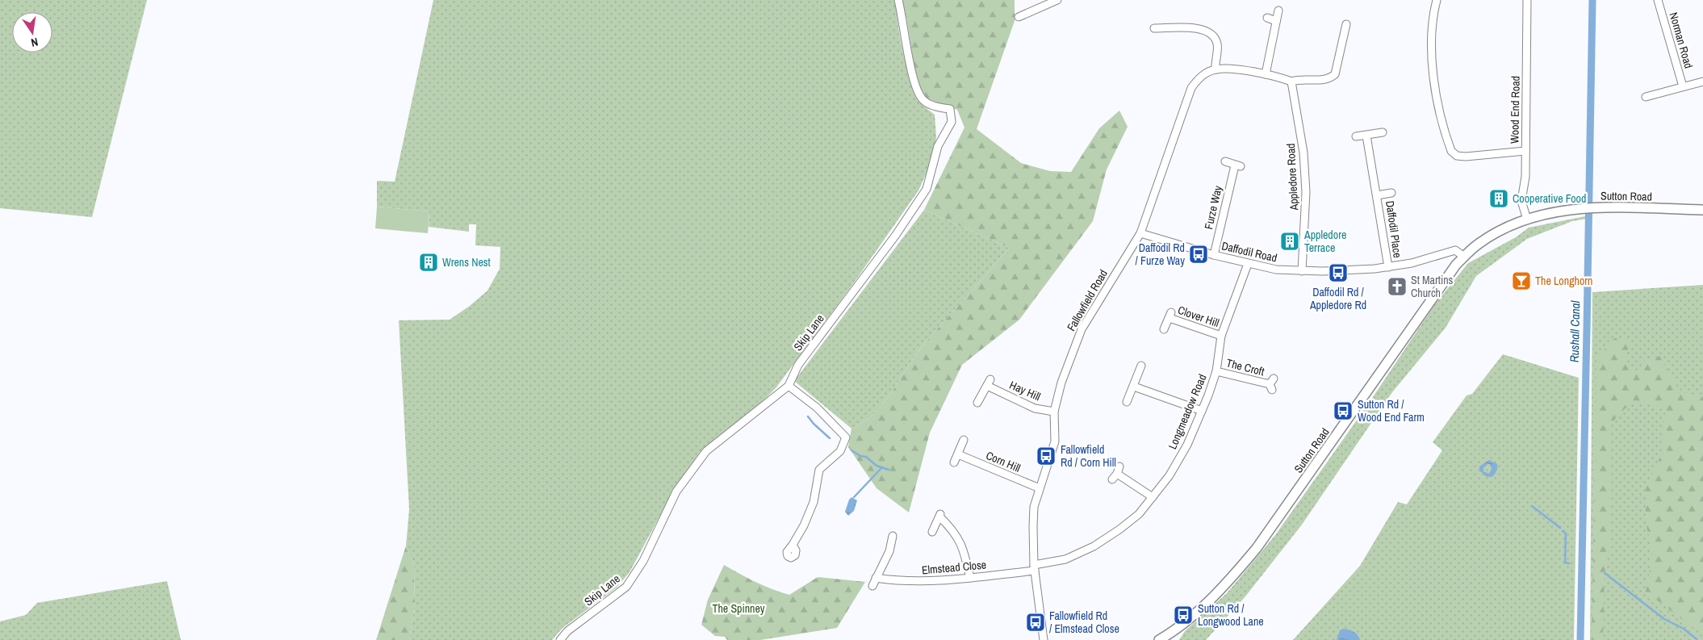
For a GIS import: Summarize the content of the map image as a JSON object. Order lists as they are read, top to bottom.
{
  "streets": {
    "main road": ["Sutton Road"],
    "street": [
      "Norman Road",
      "Wood End Road",
      "Appledore Road",
      "Furze Way",
      "Daffodil Place",
      "Daffodil Road",
      "Fallowfield Road",
      "Clover Hill",
      "Skip Lane",
      "The Croft",
      "Hay Hill",
      "Longmeadow Road",
      "Corn Hill",
      "Elmstead Close"
    ]
  },
  "crossings": [
    ["Wood End Road", "Sutton Road"],
    ["Appledore Road", "Daffodil Road"],
    ["Sutton Road", "Daffodil Road"],
    ["Furze Way", "Daffodil Road"],
    ["Daffodil Place", "Daffodil Road"],
    ["Daffodil Road", "Fallowfield Road"],
    ["Daffodil Road", "Longmeadow Road"],
    ["Fallowfield Road", "Hay Hill"],
    ["Fallowfield Road", "Longmeadow Road"],
    ["Fallowfield Road", "Corn Hill"],
    ["Fallowfield Road", "Elmstead Close"],
    ["Clover Hill", "Longmeadow Road"],
    ["The Croft", "Longmeadow Road"],
    ["Longmeadow Road", "Elmstead Close"]
  ],
  "water": ["Rushall Canal"],
  "parks": ["The Spinney"],
  "places": {
    "building": ["Cooperative Food", "Appledore Terrace", "Wrens Nest"],
    "bus stop": [
      "Daffodil Rd / Furze Way",
      "Daffodil Rd / Appledore Rd",
      "Sutton Rd / Wood End Farm",
      "Fallowfield Rd / Corn Hill",
      "Sutton Rd / Longwood Lane",
      "Fallowfield Rd / Elmstead Close"
    ],
    "bar": ["The Longhorn"],
    "church": ["St Martins Church"]
  },
  "north": "bottom"
}
